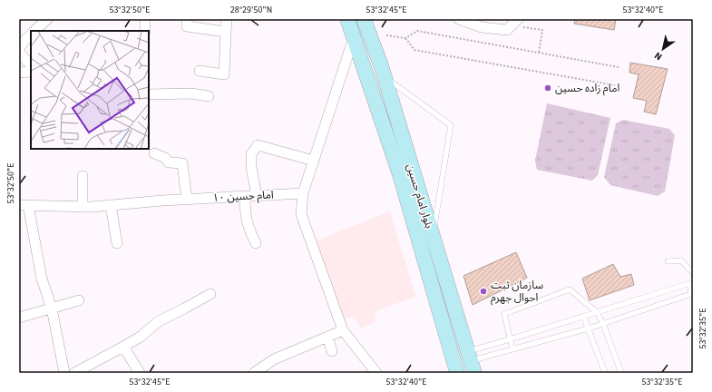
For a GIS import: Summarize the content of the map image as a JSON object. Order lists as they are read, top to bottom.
{
  "streets": {
    "main road": ["بلوار امام حسین"],
    "street": ["امام حسین ۱۰"]
  },
  "places": ["امام زاده حسین", "سازمان ثبت احوال جهرم"],
  "north": "bottom left",
  "coordinates": [
    "53°32'50\"E",
    "28°29'50\"N",
    "53°32'45\"E",
    "53°32'40\"E",
    "53°32'35\"E"
  ]
}
